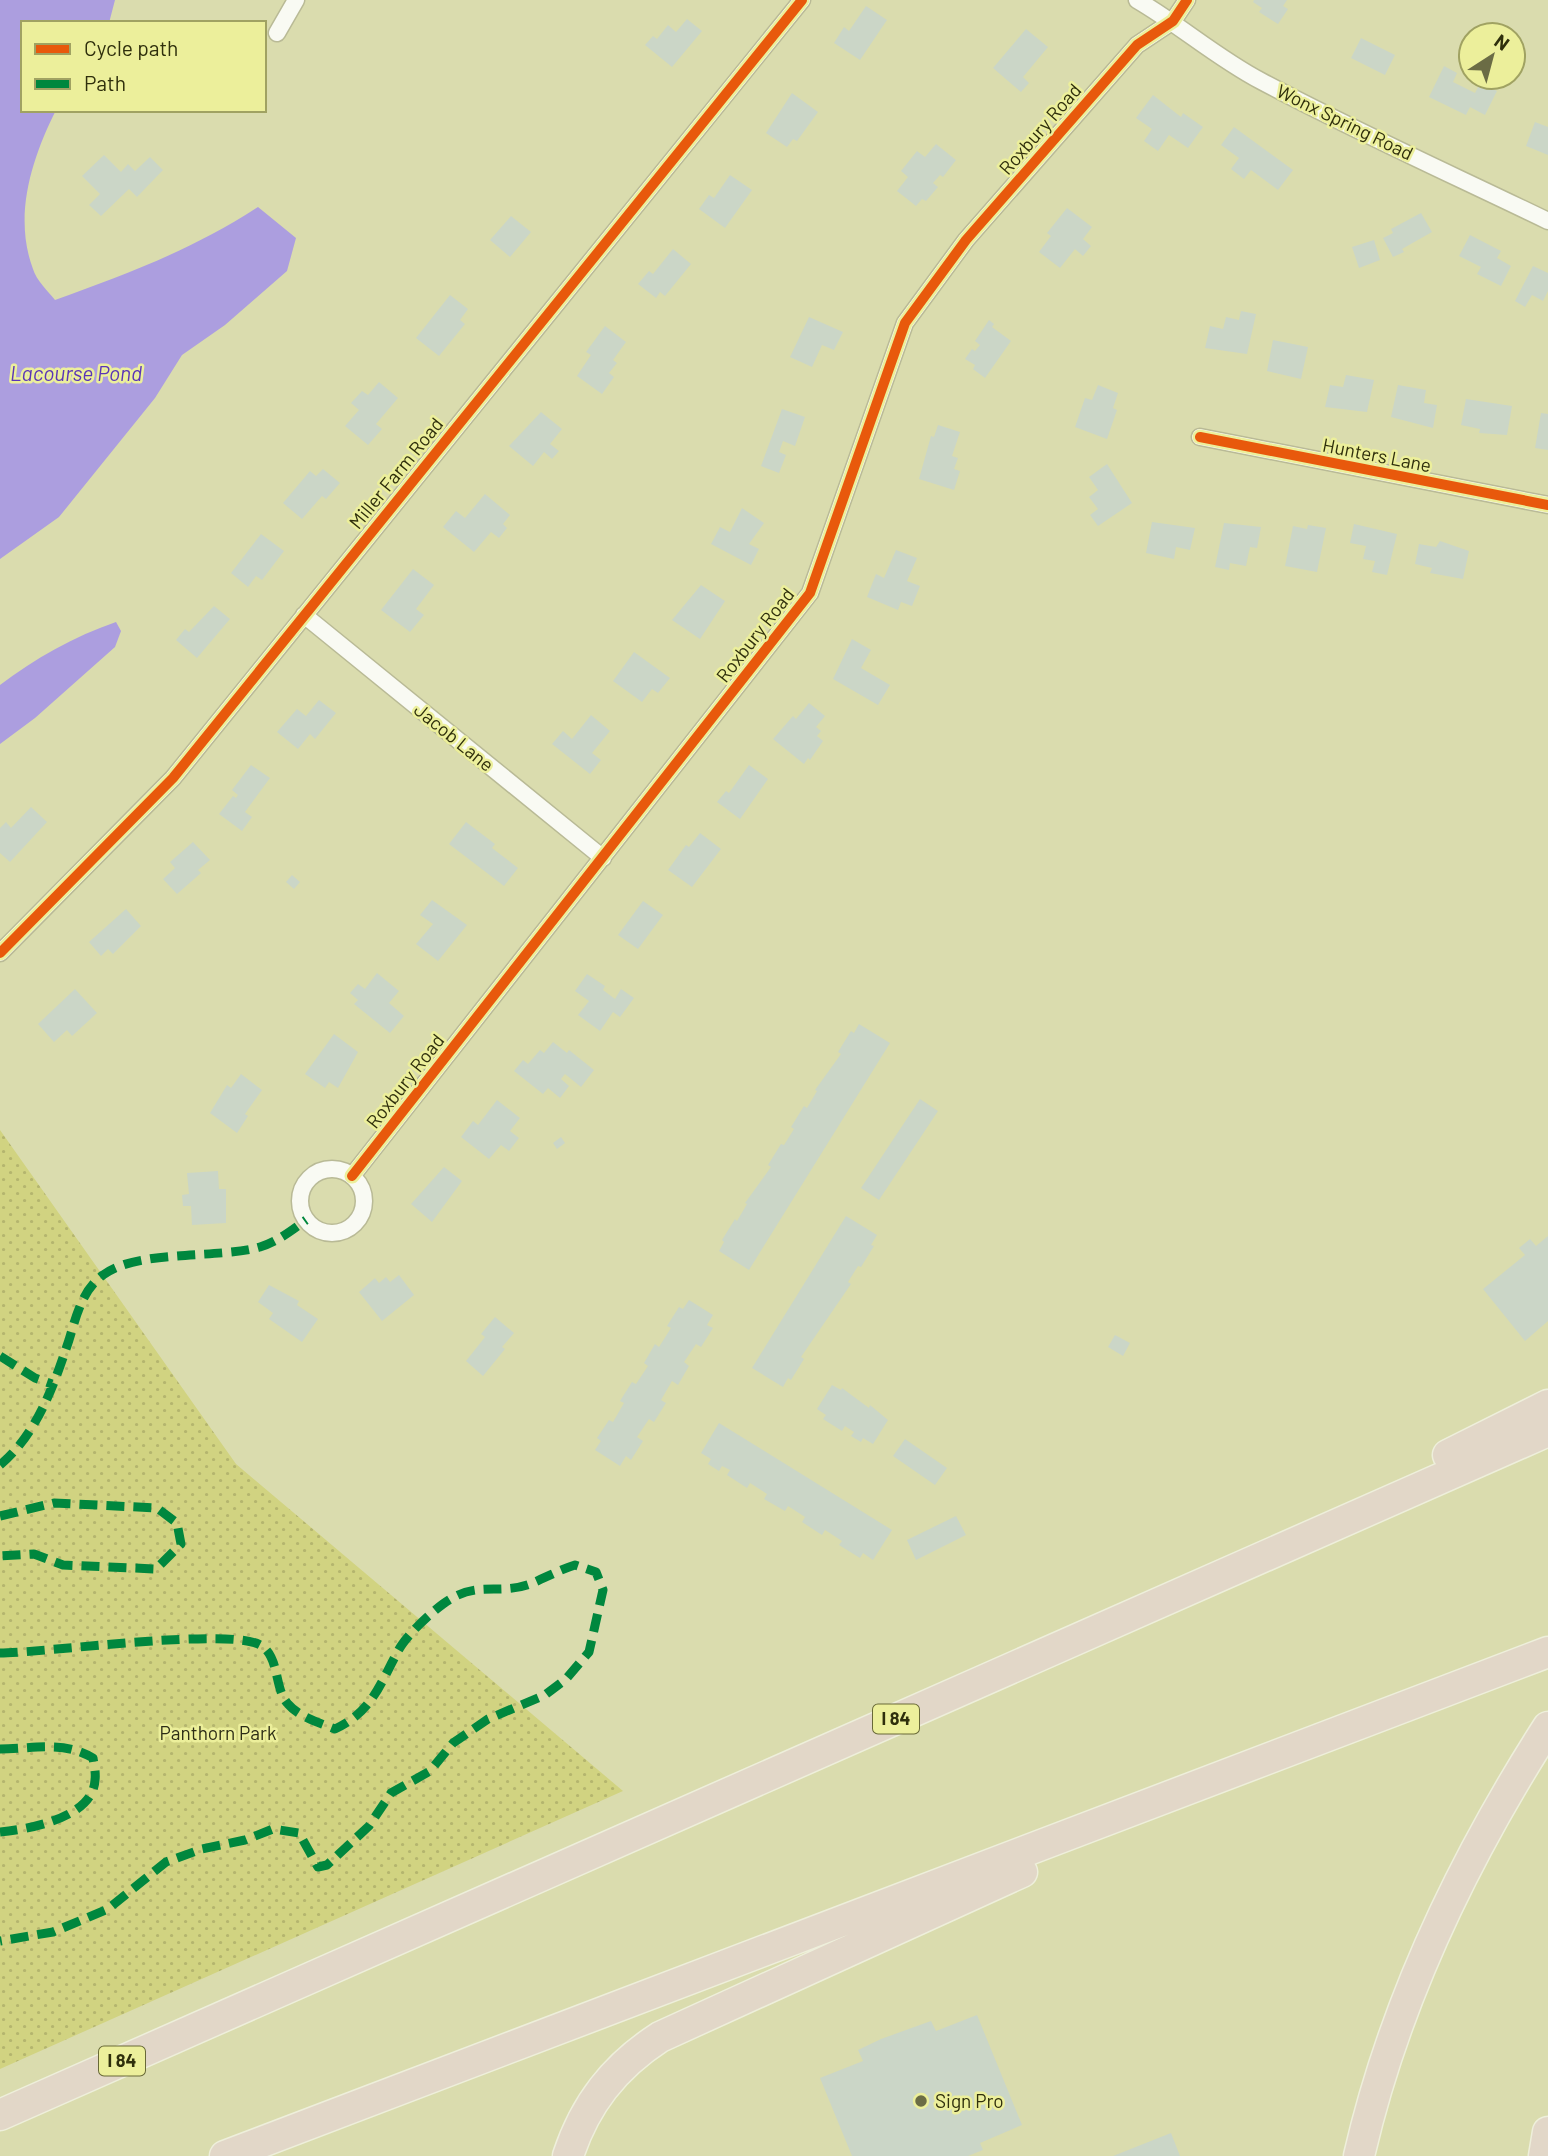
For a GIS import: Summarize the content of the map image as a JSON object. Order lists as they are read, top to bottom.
{
  "streets": {
    "highway": ["I 84"],
    "street": [
      "Wonx Spring Road",
      "Roxbury Road",
      "Hunters Lane",
      "Miller Farm Road",
      "Jacob Lane"
    ]
  },
  "crossings": [
    ["Wonx Spring Road", "Roxbury Road"],
    ["Roxbury Road", "Jacob Lane"],
    ["Miller Farm Road", "Jacob Lane"]
  ],
  "water": ["Lacourse Pond"],
  "parks": ["Panthorn Park"],
  "places": ["Sign Pro"],
  "legend": ["Cycle path", "Path"],
  "north": "top right"
}
